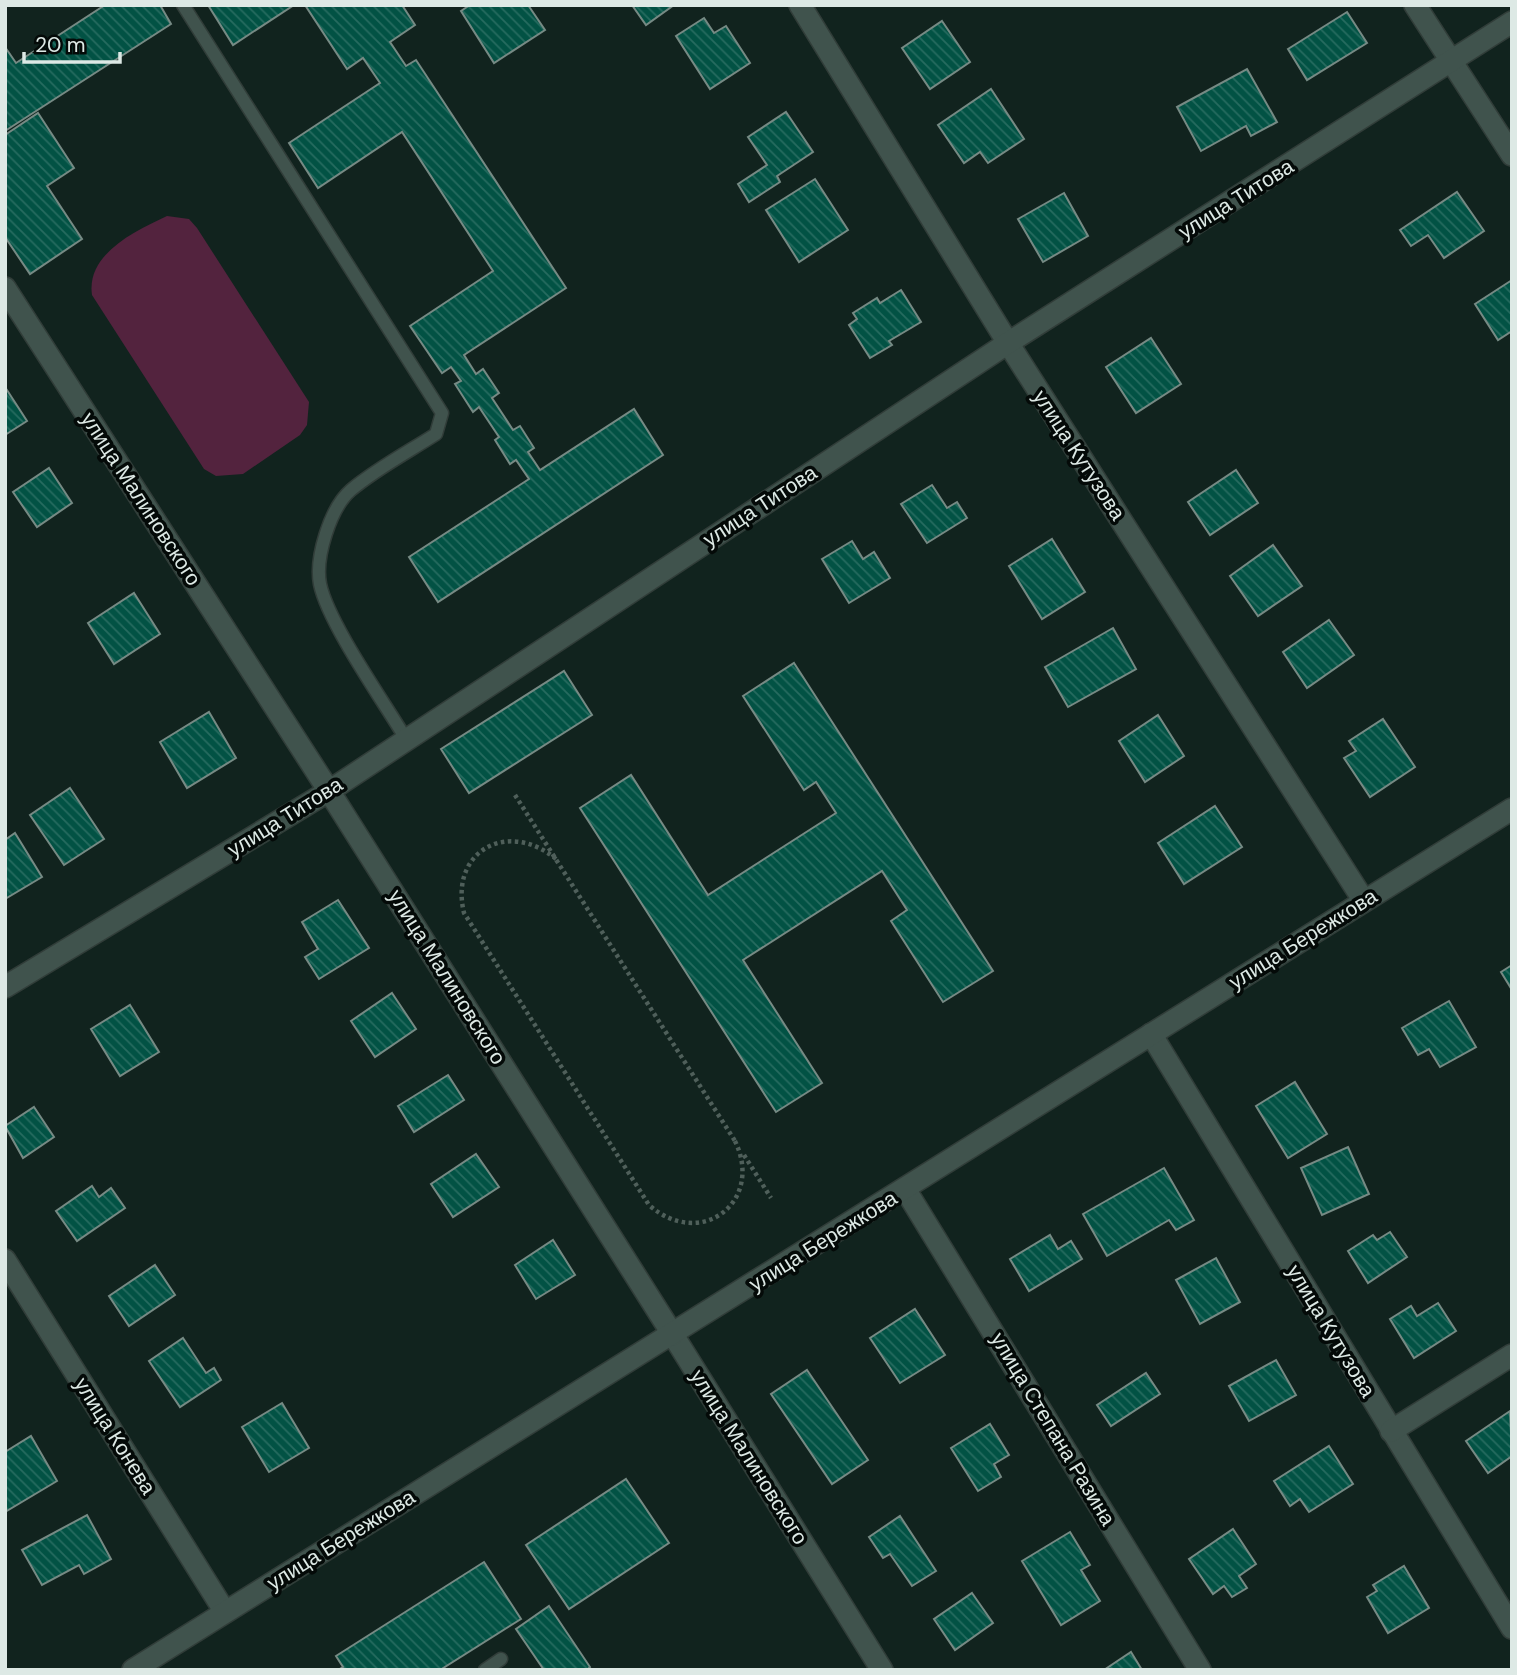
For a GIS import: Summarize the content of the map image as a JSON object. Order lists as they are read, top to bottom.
{
  "streets": {
    "street": [
      "улица Титова",
      "улица Кутузова",
      "улица Малиновского",
      "улица Бережкова",
      "улица Степана Разина",
      "улица Конева"
    ]
  },
  "crossings": [
    ["улица Титова", "улица Кутузова"],
    ["улица Титова", "улица Малиновского"],
    ["улица Кутузова", "улица Бережкова"],
    ["улица Малиновского", "улица Бережкова"],
    ["улица Бережкова", "улица Степана Разина"],
    ["улица Бережкова", "улица Конева"]
  ],
  "scale_bar": "20 m"
}
